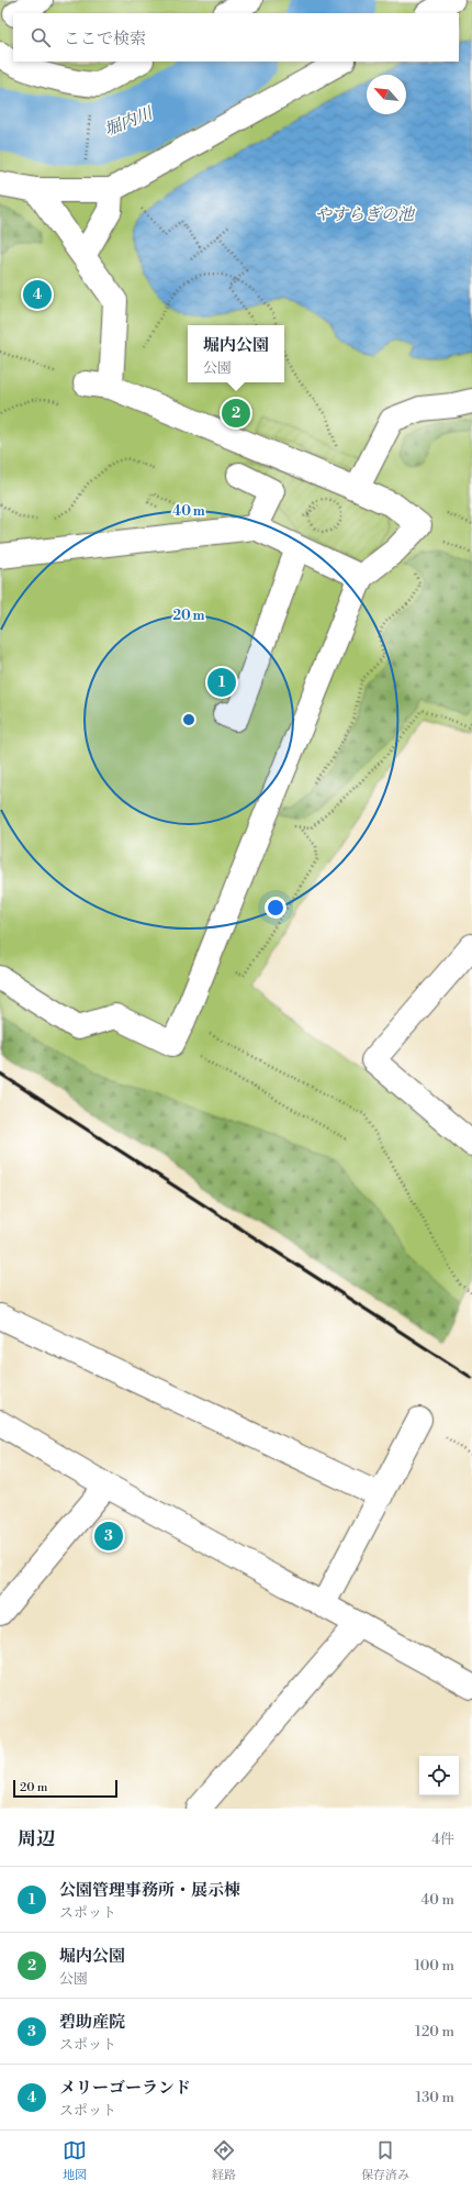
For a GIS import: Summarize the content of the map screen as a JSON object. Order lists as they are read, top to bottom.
{
  "water": ["堀内川", "やすらぎの池"],
  "scale_bar": "20 m",
  "north": "top left",
  "page": {
    "search": "ここで検索",
    "pins": [
      "4",
      "2",
      "1",
      "3"
    ],
    "popup": ["堀内公園", "公園"],
    "scale": "20 m",
    "heading": ["周辺", "4件"],
    "list": [
      {
        "mark": "1",
        "name": "公園管理事務所・展示棟",
        "note": "スポット",
        "value": "40 m"
      },
      {
        "mark": "2",
        "name": "堀内公園",
        "note": "公園",
        "value": "100 m"
      },
      {
        "mark": "3",
        "name": "碧助産院",
        "note": "スポット",
        "value": "120 m"
      },
      {
        "mark": "4",
        "name": "メリーゴーランド",
        "note": "スポット",
        "value": "130 m"
      }
    ],
    "nav": ["地図", "経路", "保存済み"]
  },
  "rings": ["40 m", "20 m"]
}
